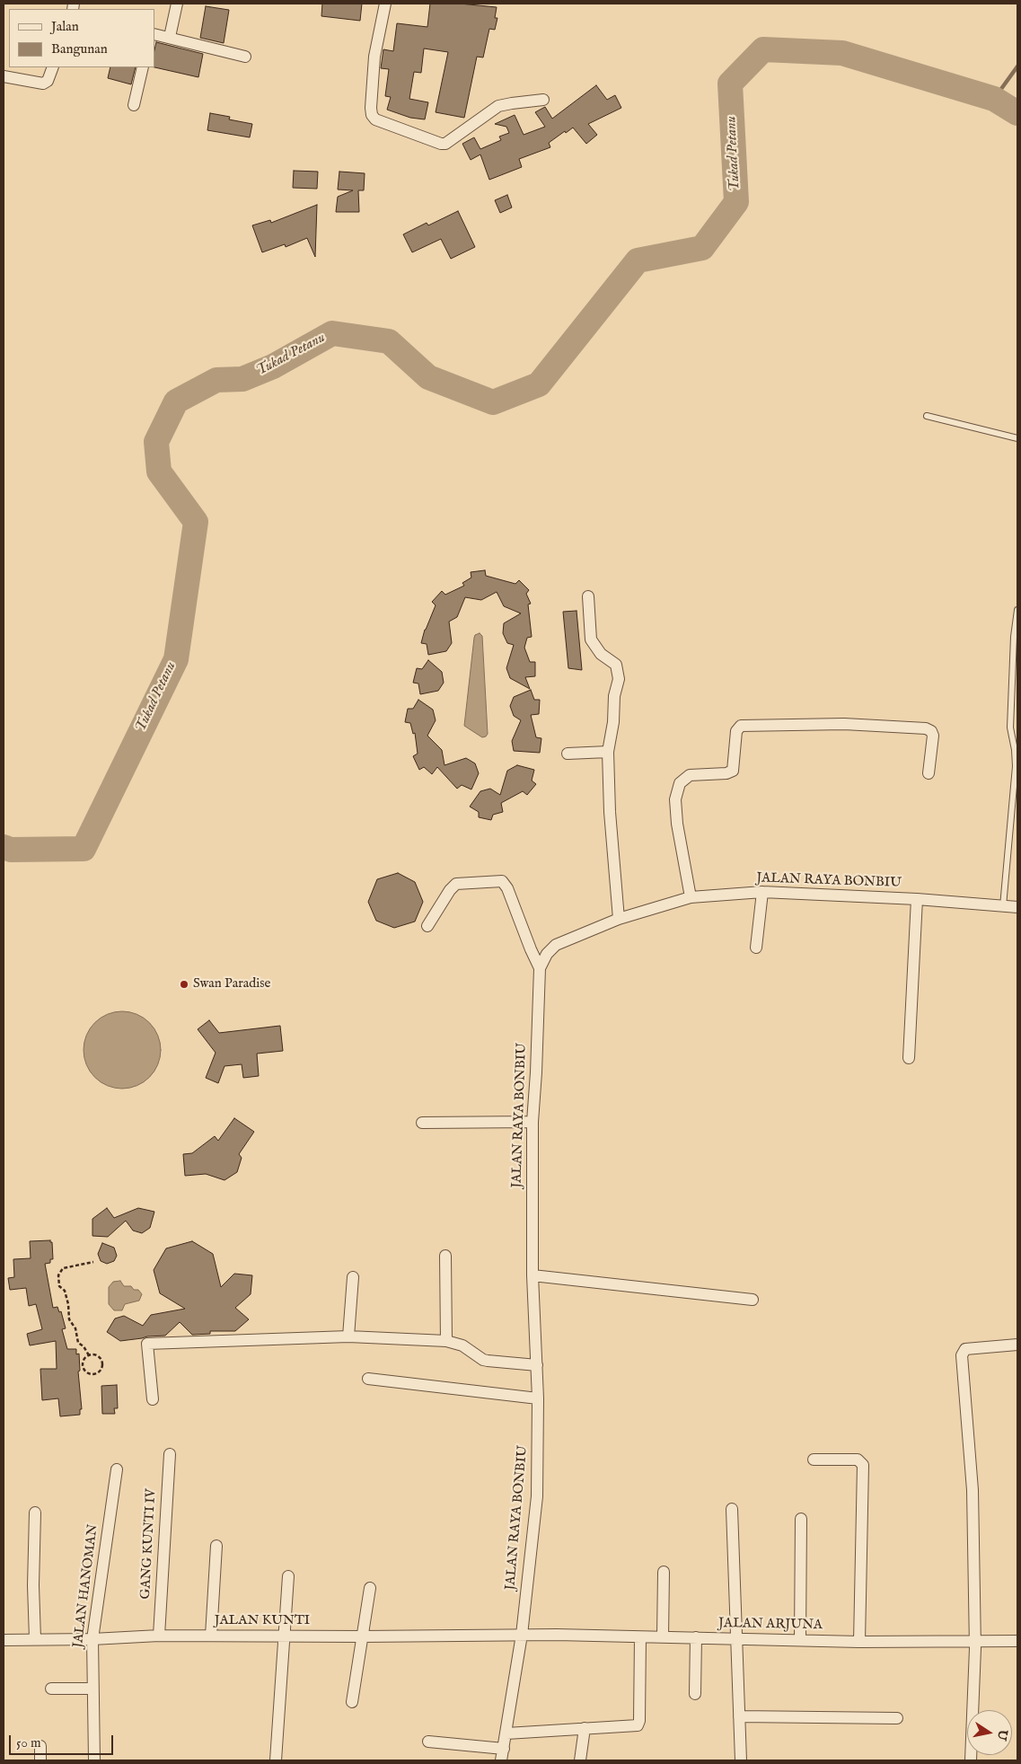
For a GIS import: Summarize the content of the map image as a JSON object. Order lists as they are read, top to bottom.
{
  "streets": {
    "street": [
      "JALAN RAYA BONBIU",
      "GANG KUNTI IV",
      "JALAN HANOMAN",
      "JALAN KUNTI",
      "JALAN ARJUNA"
    ]
  },
  "crossings": [
    ["JALAN RAYA BONBIU", "JALAN KUNTI"],
    ["JALAN RAYA BONBIU", "JALAN ARJUNA"],
    ["GANG KUNTI IV", "JALAN KUNTI"],
    ["JALAN HANOMAN", "JALAN KUNTI"],
    ["JALAN KUNTI", "JALAN ARJUNA"]
  ],
  "water": ["Tukad Petanu"],
  "places": ["Swan Paradise"],
  "legend": ["Jalan", "Bangunan"],
  "scale_bar": "50 m",
  "north": "right"
}
